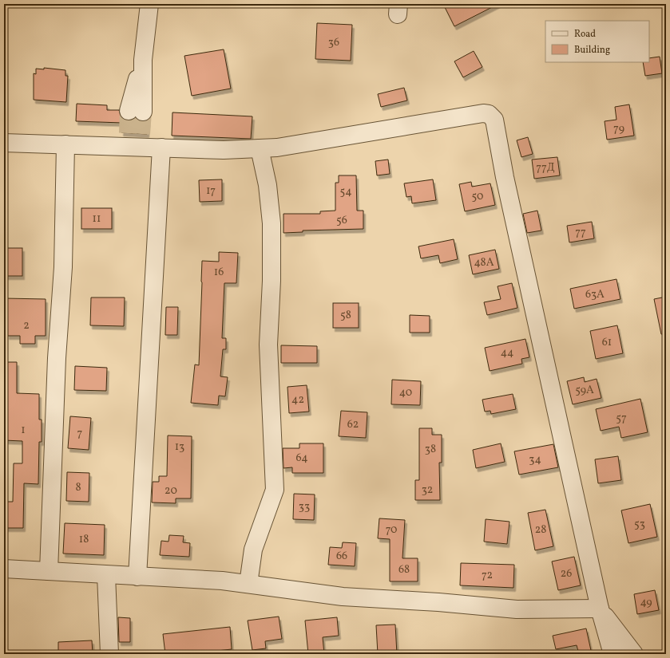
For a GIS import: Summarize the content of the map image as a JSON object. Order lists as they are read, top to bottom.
{
  "house_numbers": [
    "36",
    "79",
    "77Д",
    "17",
    "54",
    "50",
    "11",
    "56",
    "77",
    "48А",
    "16",
    "63А",
    "58",
    "2",
    "61",
    "44",
    "59А",
    "40",
    "42",
    "57",
    "62",
    "1",
    "7",
    "13",
    "38",
    "64",
    "34",
    "8",
    "32",
    "20",
    "33",
    "53",
    "70",
    "28",
    "18",
    "66",
    "68",
    "26",
    "72",
    "49"
  ],
  "legend": ["Road", "Building"]
}
